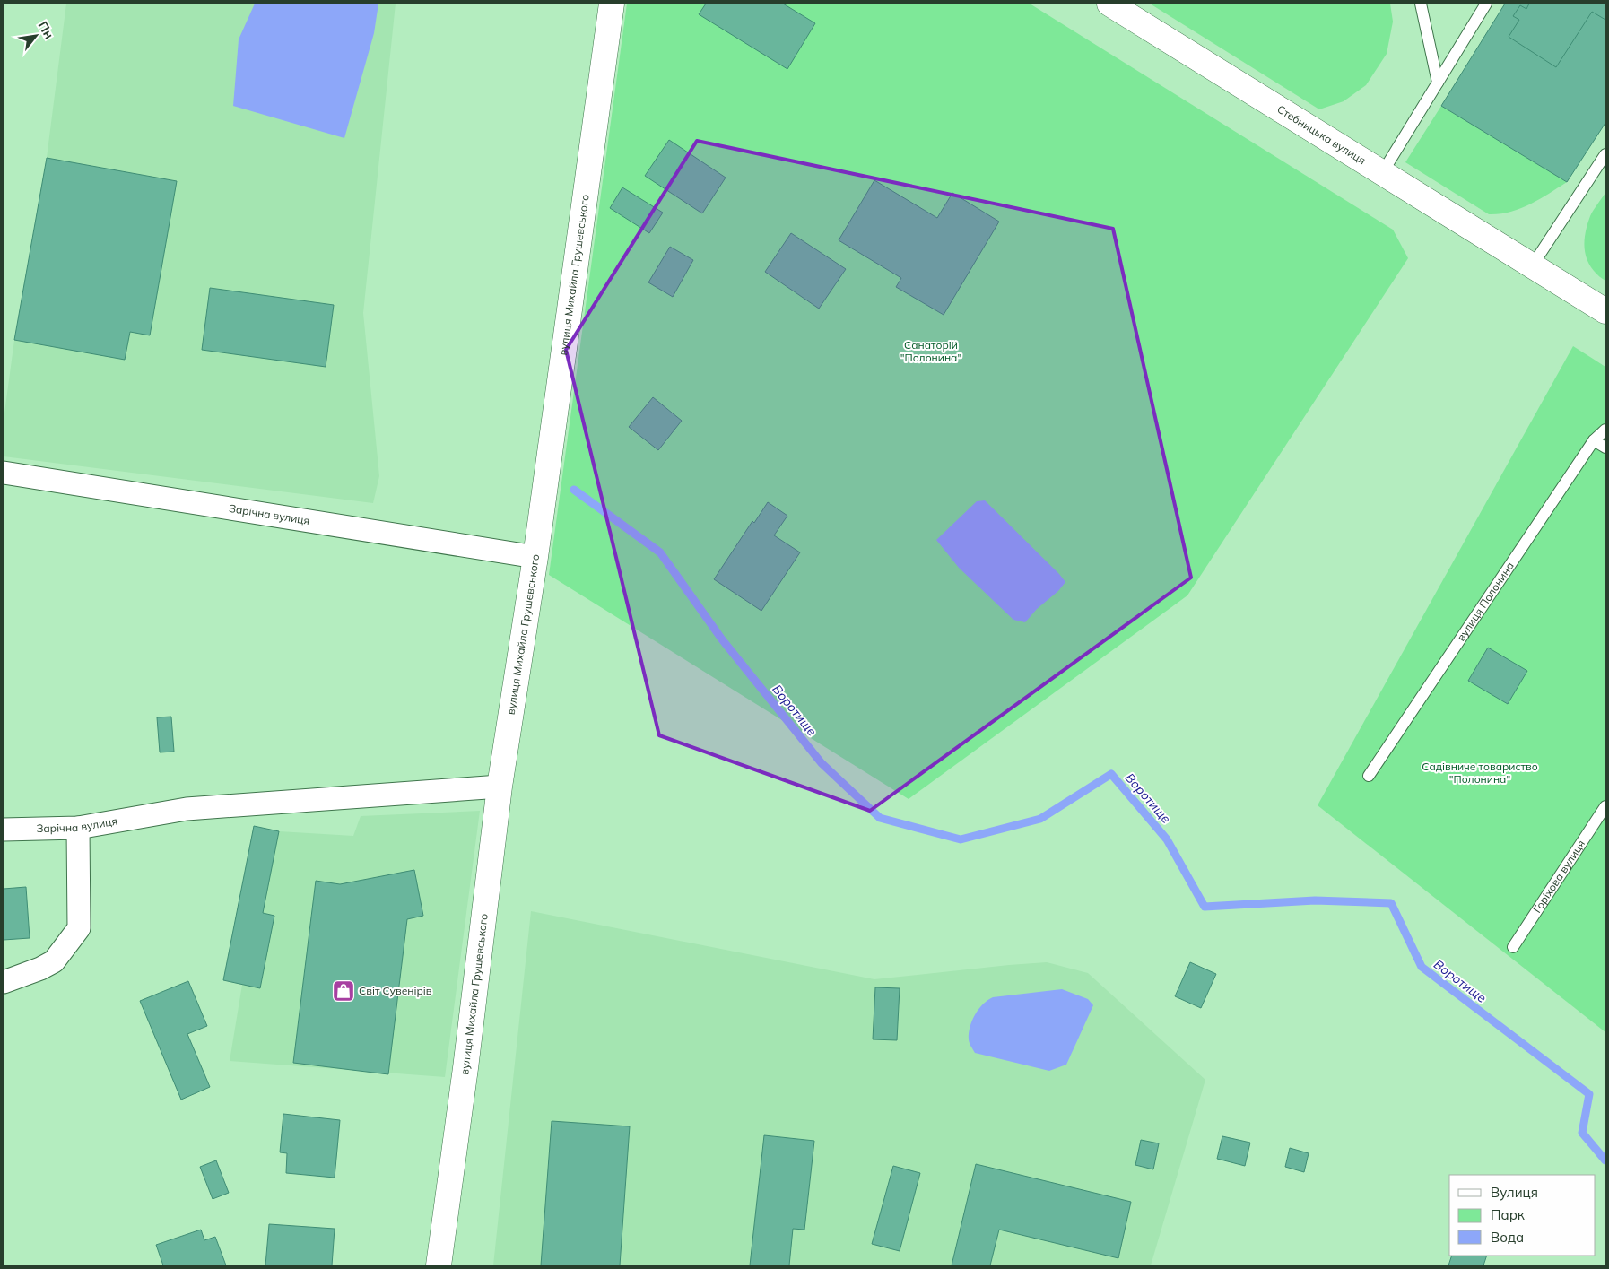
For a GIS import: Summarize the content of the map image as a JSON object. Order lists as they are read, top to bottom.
{
  "streets": {
    "street": ["Стебницька вулиця", "вулиця Михайла Грушевського", "Зарічна вулиця"],
    "lane": ["вулиця Полонина", "Горіхова вулиця"]
  },
  "crossings": [
    ["вулиця Михайла Грушевського", "Зарічна вулиця"]
  ],
  "water": ["Воротище"],
  "parks": ["Санаторій \"Полонина\"", "Садівниче товариство \"Полонина\""],
  "places": {
    "shop": ["Світ Сувенірів"]
  },
  "legend": ["Вулиця", "Парк", "Вода"],
  "north": "top right"
}
